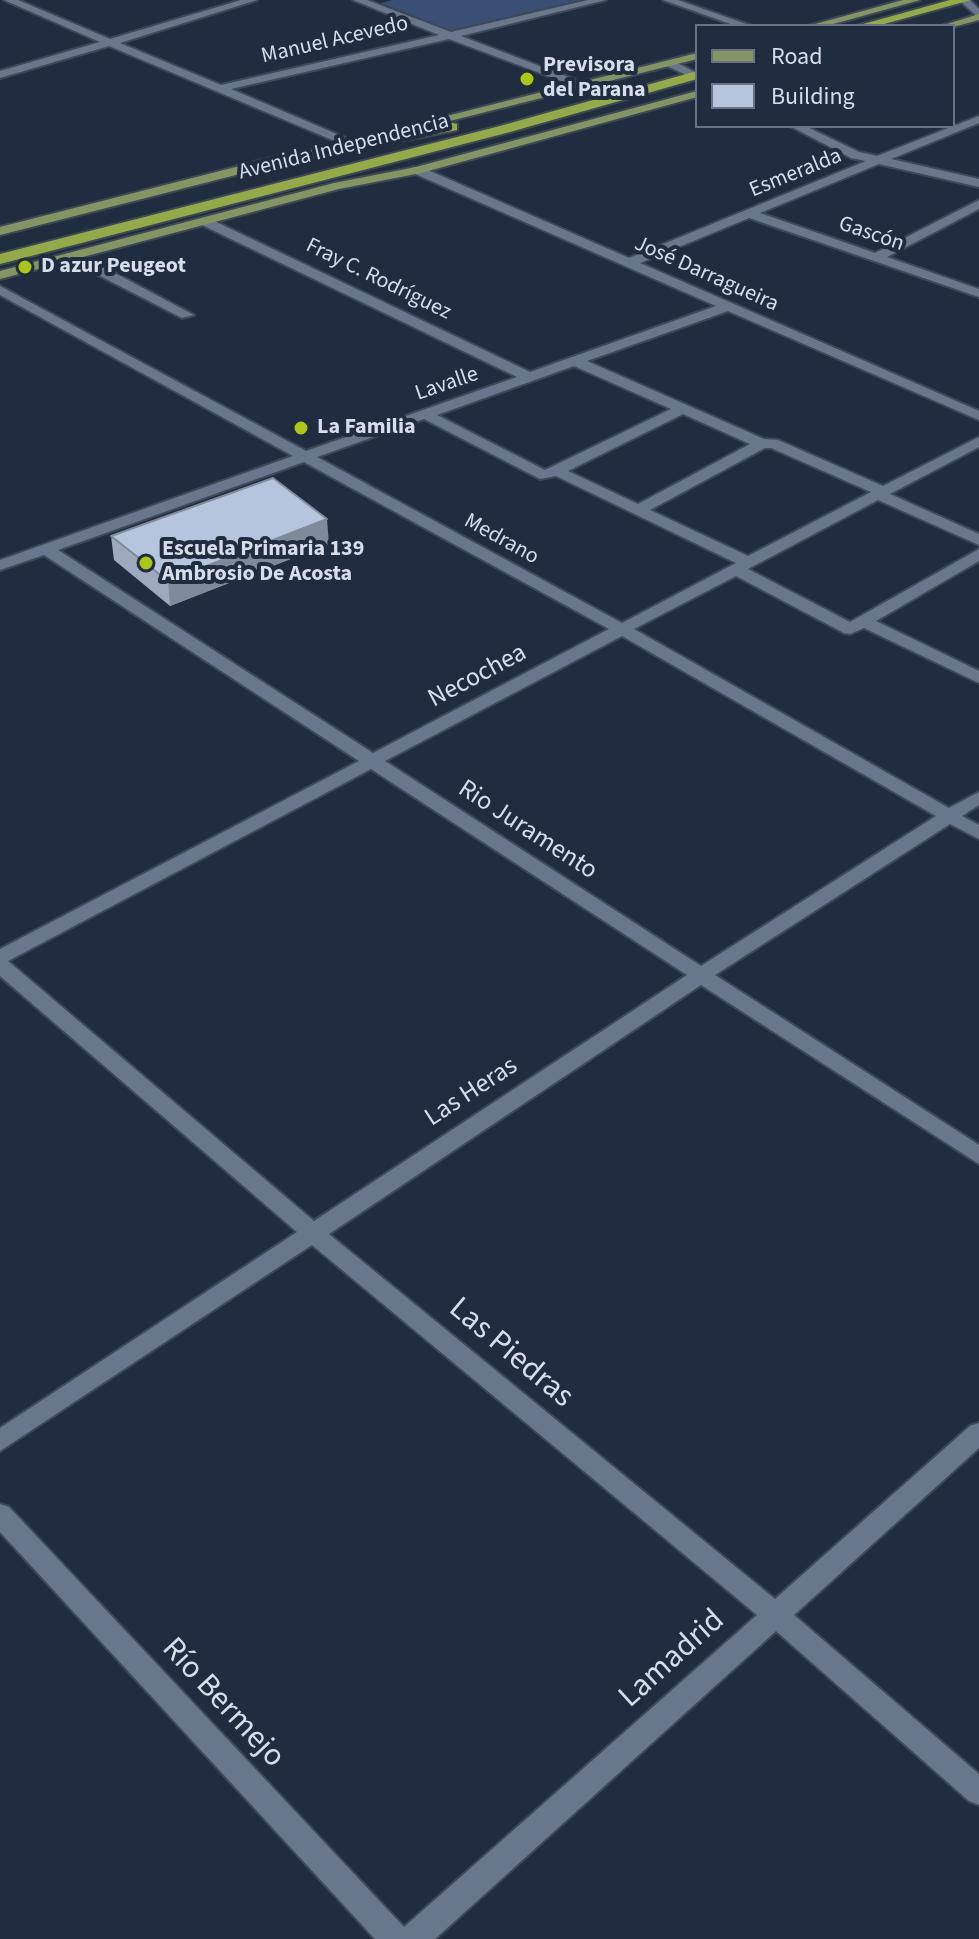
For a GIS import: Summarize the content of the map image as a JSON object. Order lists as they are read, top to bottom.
{
  "streets": {
    "highway": ["Avenida Independencia"],
    "street": [
      "Manuel Acevedo",
      "Esmeralda",
      "Gascón",
      "José Darragueira",
      "Fray C. Rodríguez",
      "Lavalle",
      "Medrano",
      "Necochea",
      "Rio Juramento",
      "Las Heras",
      "Las Piedras",
      "Lamadrid",
      "Río Bermejo"
    ]
  },
  "crossings": [
    ["Avenida Independencia", "José Darragueira"],
    ["Avenida Independencia", "Fray C. Rodríguez"],
    ["Esmeralda", "Gascón"],
    ["Esmeralda", "José Darragueira"],
    ["José Darragueira", "Lavalle"],
    ["Fray C. Rodríguez", "Lavalle"],
    ["Lavalle", "Medrano"],
    ["Lavalle", "Rio Juramento"],
    ["Medrano", "Necochea"],
    ["Medrano", "Las Heras"],
    ["Necochea", "Rio Juramento"],
    ["Rio Juramento", "Las Heras"],
    ["Las Heras", "Las Piedras"],
    ["Las Piedras", "Lamadrid"]
  ],
  "places": [
    "Previsora del Parana",
    "D azur Peugeot",
    "La Familia",
    "Escuela Primaria 139 Ambrosio De Acosta"
  ],
  "legend": ["Road", "Building"]
}
